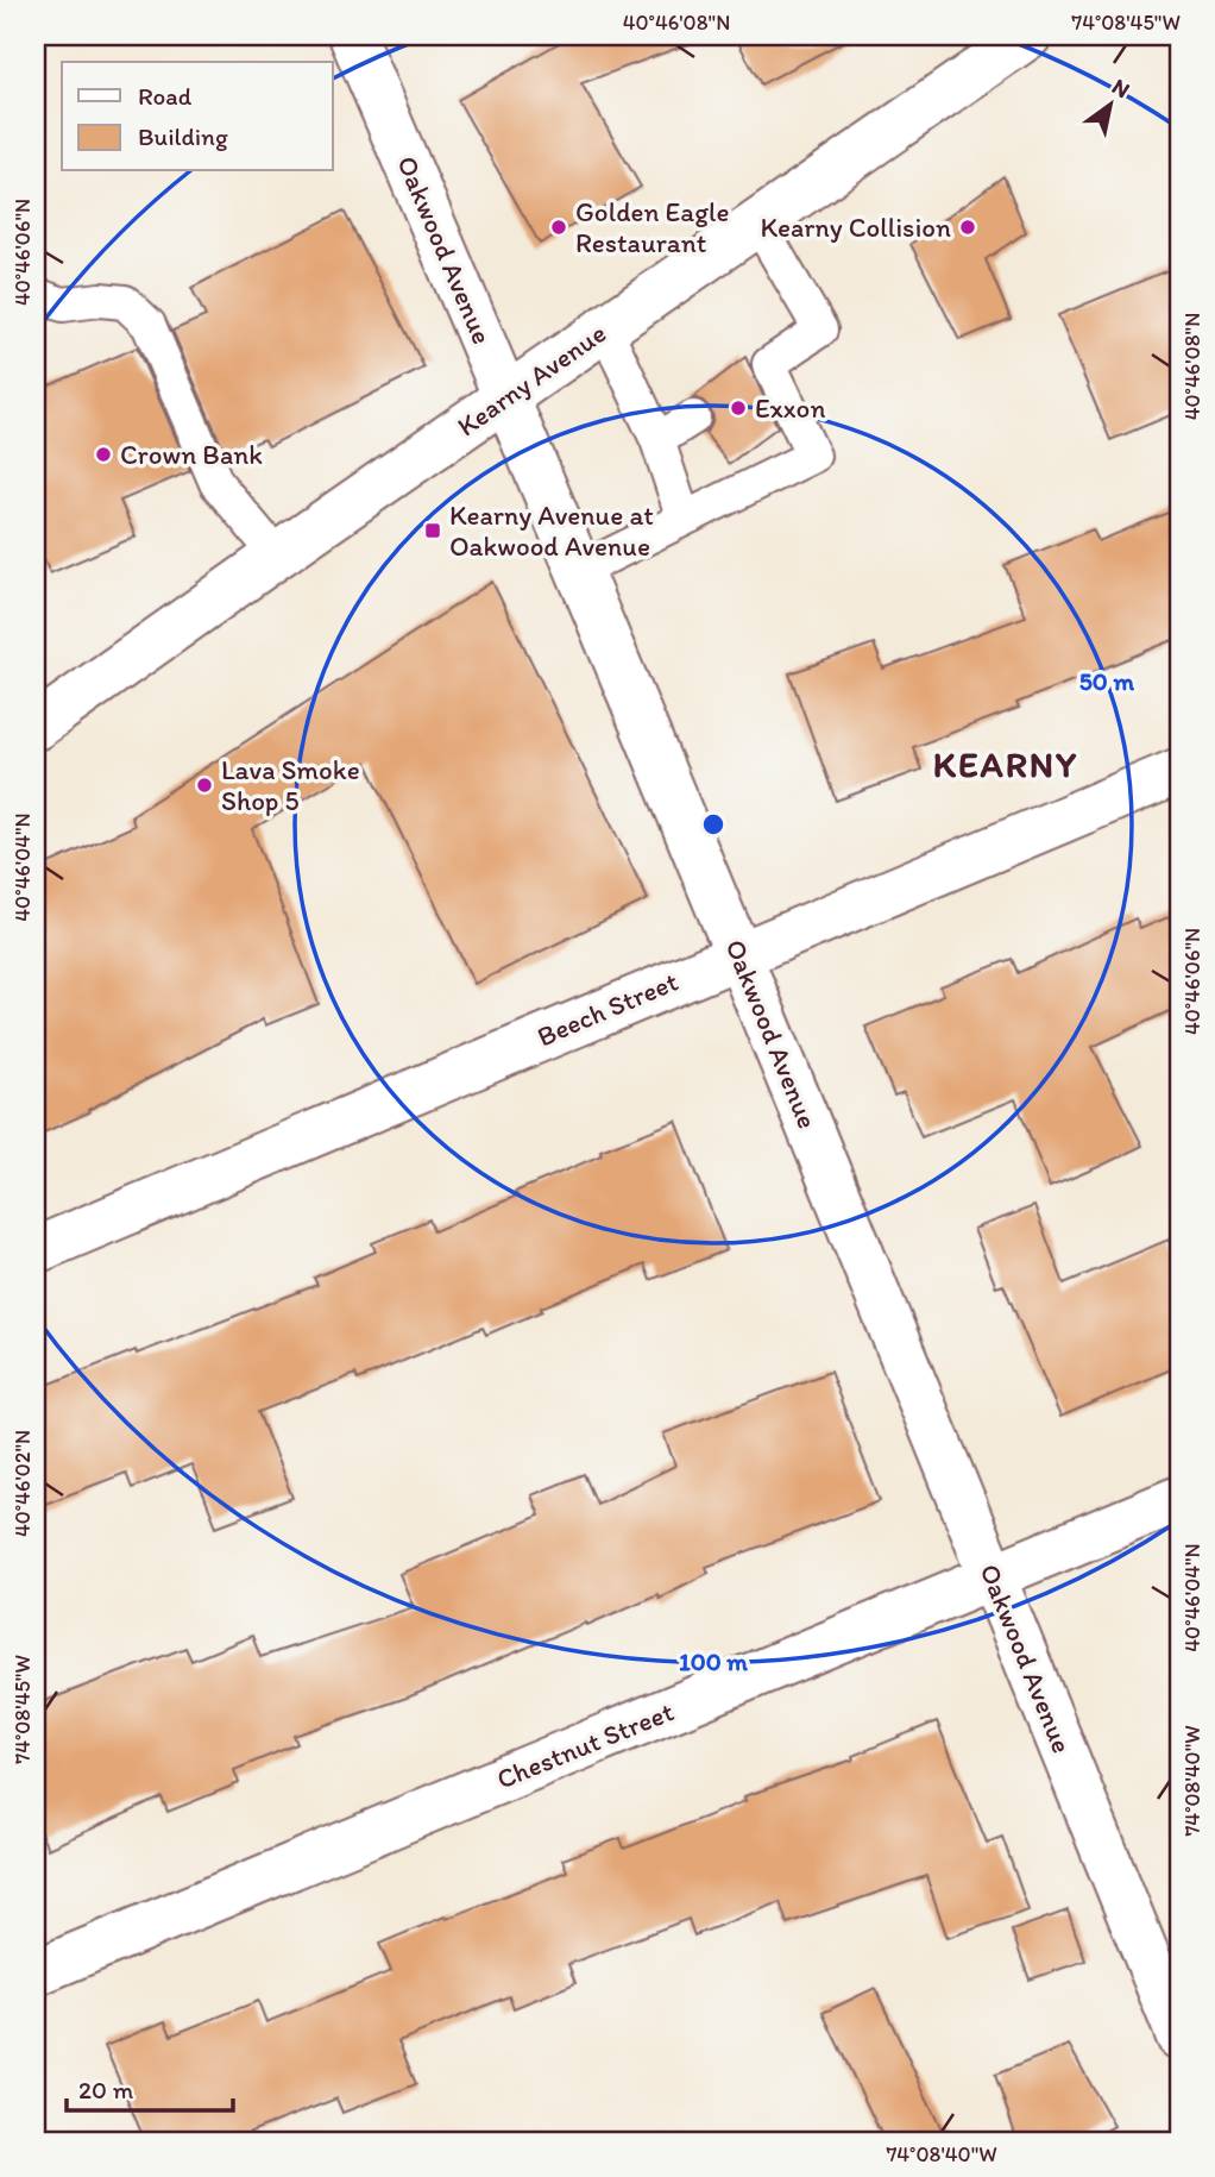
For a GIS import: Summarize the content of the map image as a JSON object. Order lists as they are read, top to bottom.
{
  "streets": {
    "street": [
      "Oakwood Avenue",
      "Kearny Avenue",
      "Beech Street",
      "Chestnut Street"
    ]
  },
  "crossings": [
    ["Oakwood Avenue", "Kearny Avenue"],
    ["Oakwood Avenue", "Beech Street"],
    ["Oakwood Avenue", "Chestnut Street"]
  ],
  "districts": ["KEARNY"],
  "places": {
    "other": [
      "Golden Eagle Restaurant",
      "Kearny Collision",
      "Exxon",
      "Crown Bank",
      "Lava Smoke Shop 5"
    ],
    "transit": ["Kearny Avenue at Oakwood Avenue"]
  },
  "legend": ["Road", "Building"],
  "scale_bar": "20 m",
  "north": "top right",
  "coordinates": [
    "40°46'08\"N",
    "74°08'45\"W",
    "40°46'06\"N",
    "40°46'04\"N",
    "40°46'02\"N",
    "74°08'40\"W"
  ],
  "rings": ["50 m", "100 m"]
}
